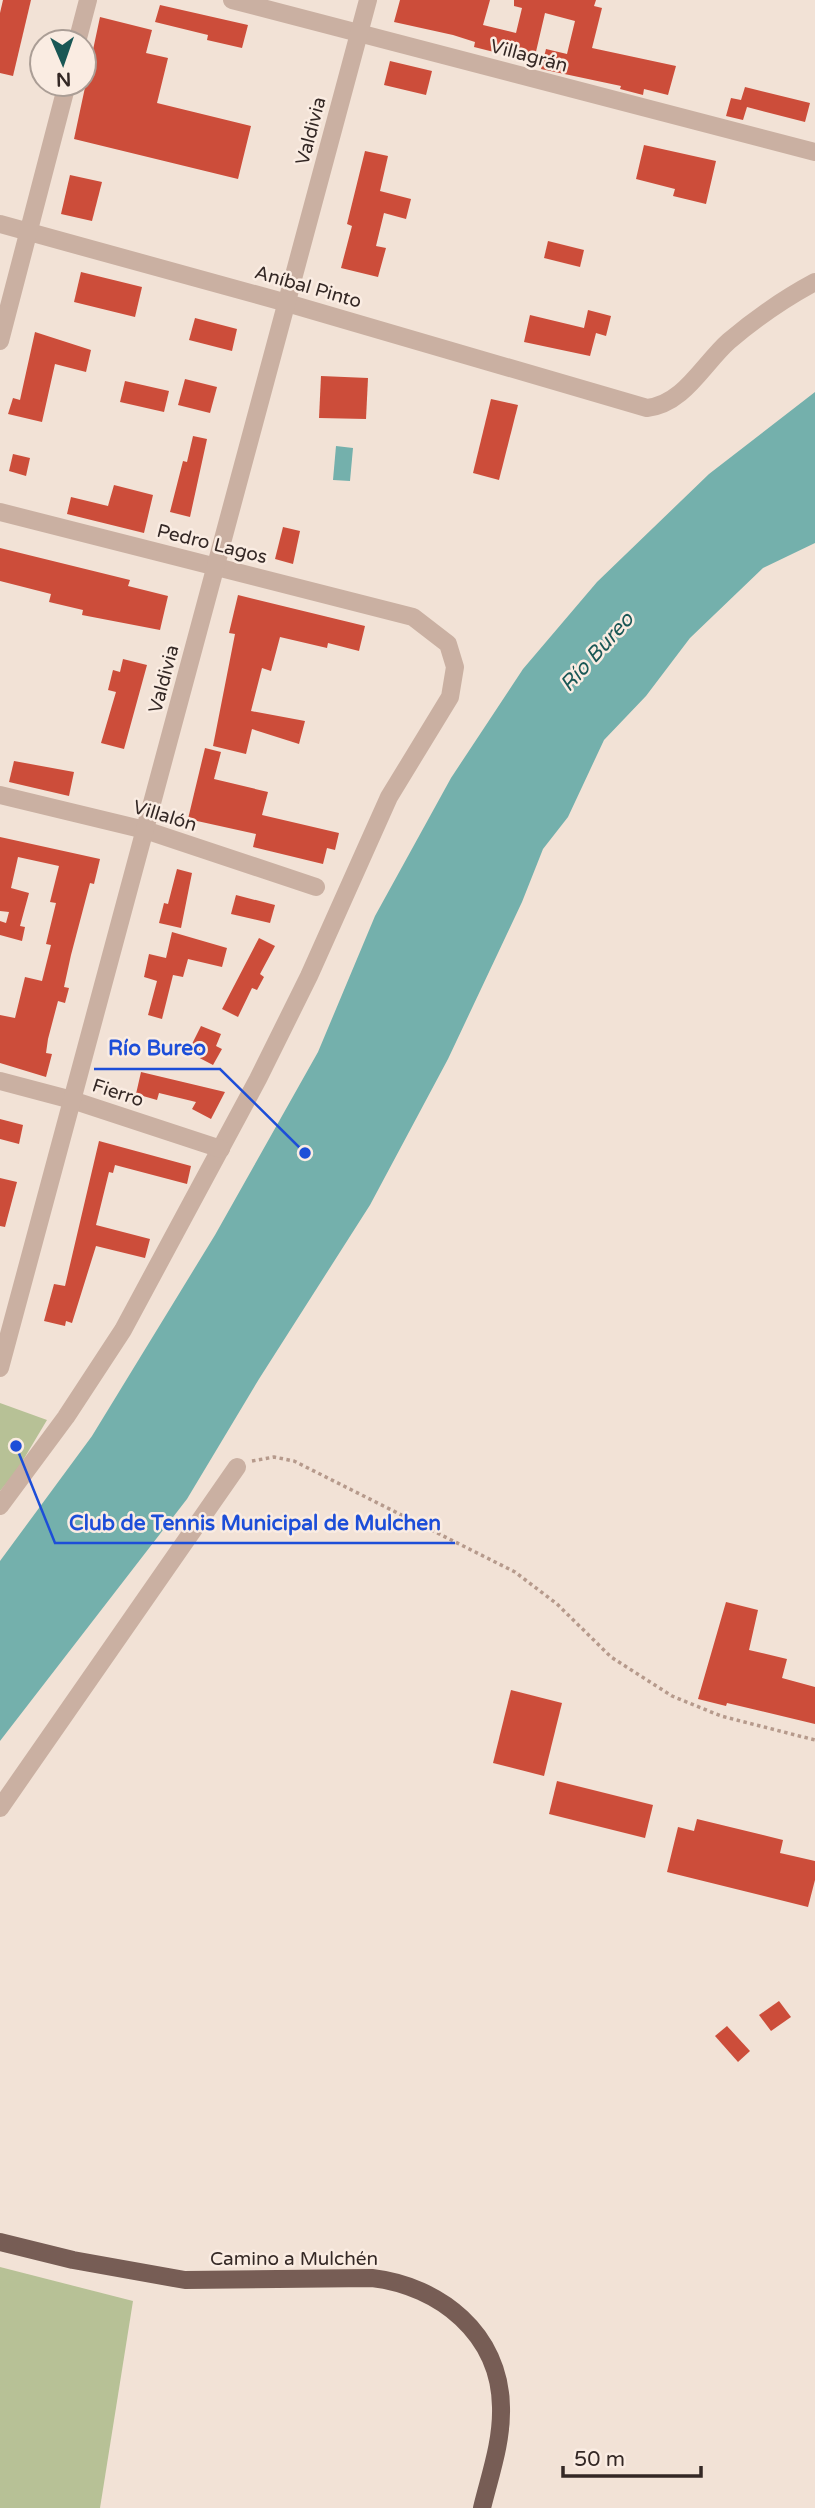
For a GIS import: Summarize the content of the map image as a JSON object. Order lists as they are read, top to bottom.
{
  "streets": {
    "main road": ["Camino a Mulchén"],
    "street": [
      "Villagrán",
      "Valdivia",
      "Aníbal Pinto",
      "Pedro Lagos",
      "Villalón",
      "Fierro"
    ]
  },
  "crossings": [
    ["Villagrán", "Valdivia"],
    ["Valdivia", "Aníbal Pinto"],
    ["Valdivia", "Pedro Lagos"],
    ["Valdivia", "Villalón"],
    ["Valdivia", "Fierro"],
    ["Pedro Lagos", "Fierro"]
  ],
  "water": ["Río Bureo"],
  "places": ["Río Bureo", "Club de Tennis Municipal de Mulchen"],
  "scale_bar": "50 m",
  "north": "bottom"
}
